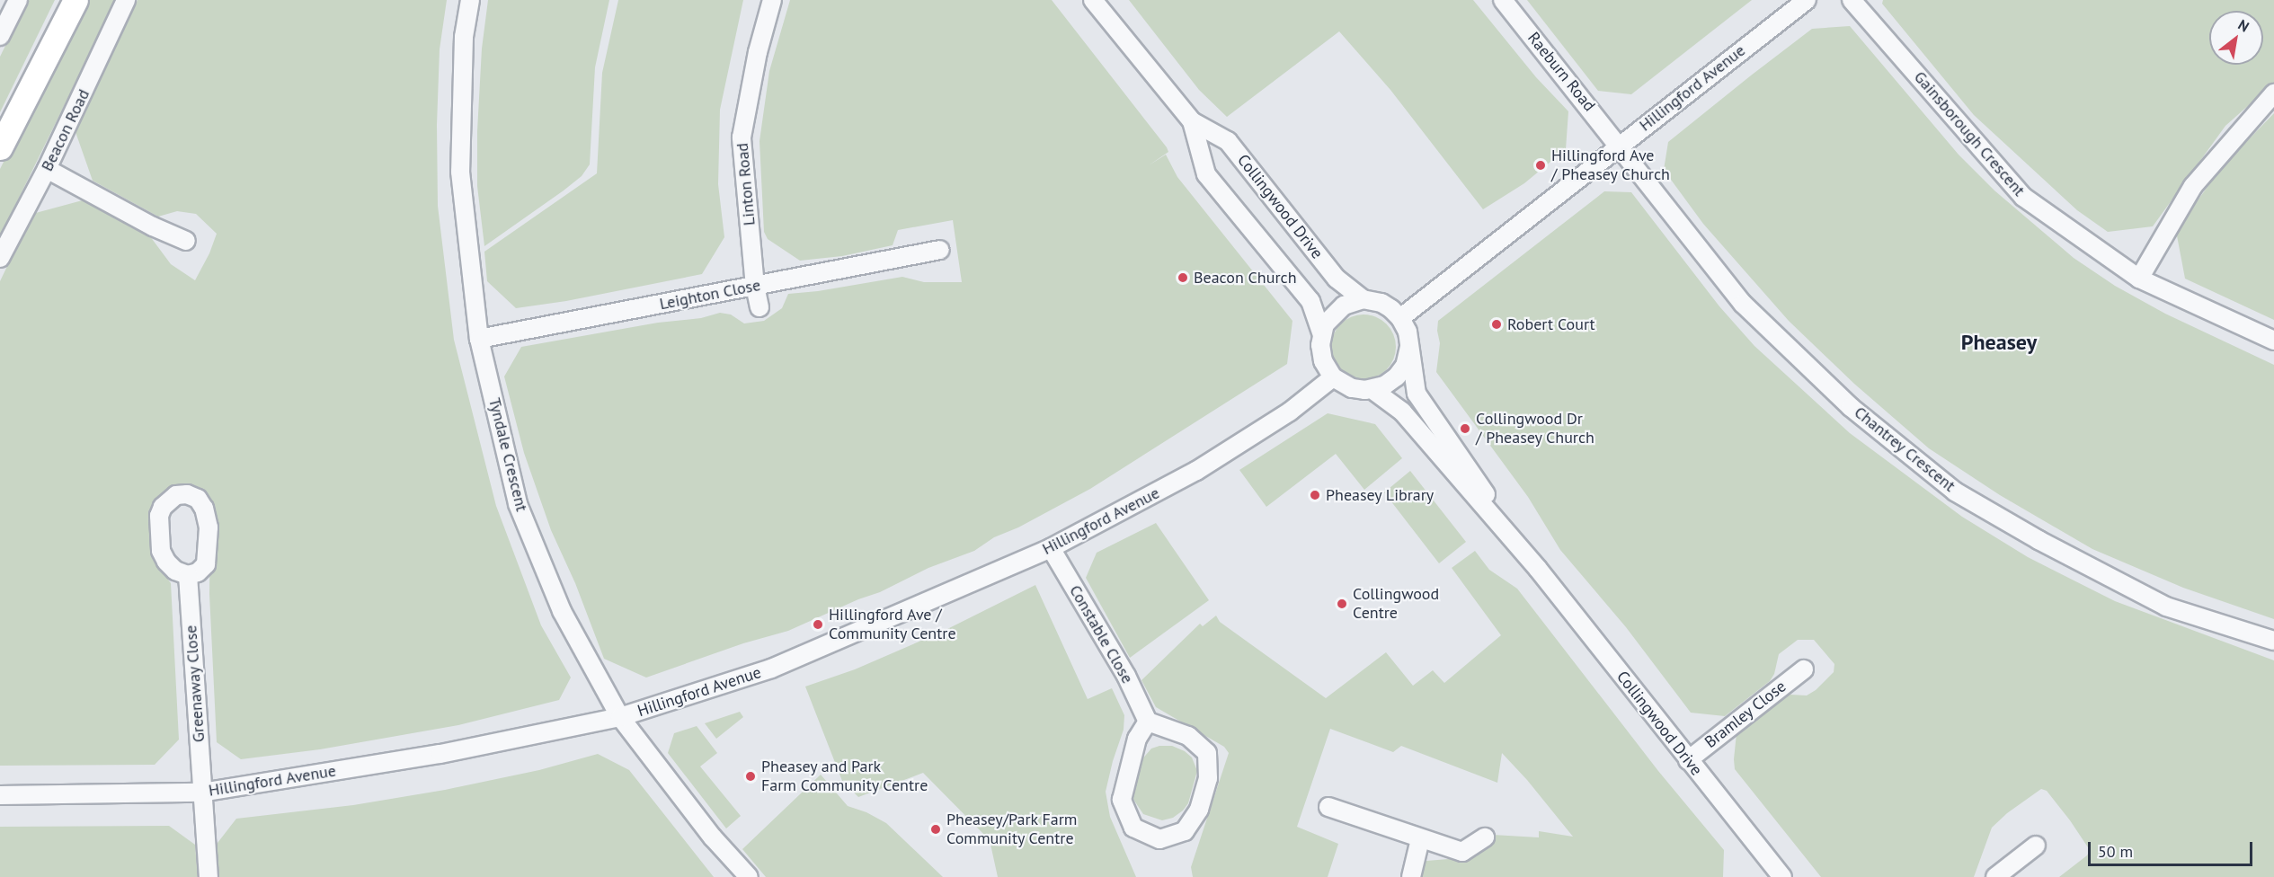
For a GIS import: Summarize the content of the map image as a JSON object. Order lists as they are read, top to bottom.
{
  "streets": {
    "street": [
      "Raeburn Road",
      "Hillingford Avenue",
      "Beacon Road",
      "Gainsborough Crescent",
      "Linton Road",
      "Collingwood Drive",
      "Leighton Close",
      "Chantrey Crescent",
      "Tyndale Crescent",
      "Constable Close",
      "Greenaway Close",
      "Bramley Close"
    ]
  },
  "crossings": [
    ["Raeburn Road", "Hillingford Avenue"],
    ["Raeburn Road", "Chantrey Crescent"],
    ["Hillingford Avenue", "Collingwood Drive"],
    ["Hillingford Avenue", "Chantrey Crescent"],
    ["Hillingford Avenue", "Tyndale Crescent"],
    ["Hillingford Avenue", "Constable Close"],
    ["Hillingford Avenue", "Greenaway Close"],
    ["Linton Road", "Leighton Close"],
    ["Collingwood Drive", "Bramley Close"],
    ["Leighton Close", "Tyndale Crescent"]
  ],
  "districts": ["Pheasey"],
  "places": [
    "Hillingford Ave / Pheasey Church",
    "Beacon Church",
    "Robert Court",
    "Collingwood Dr / Pheasey Church",
    "Pheasey Library",
    "Collingwood Centre",
    "Hillingford Ave / Community Centre",
    "Pheasey and Park Farm Community Centre",
    "Pheasey/Park Farm Community Centre"
  ],
  "scale_bar": "50 m",
  "north": "top right"
}
